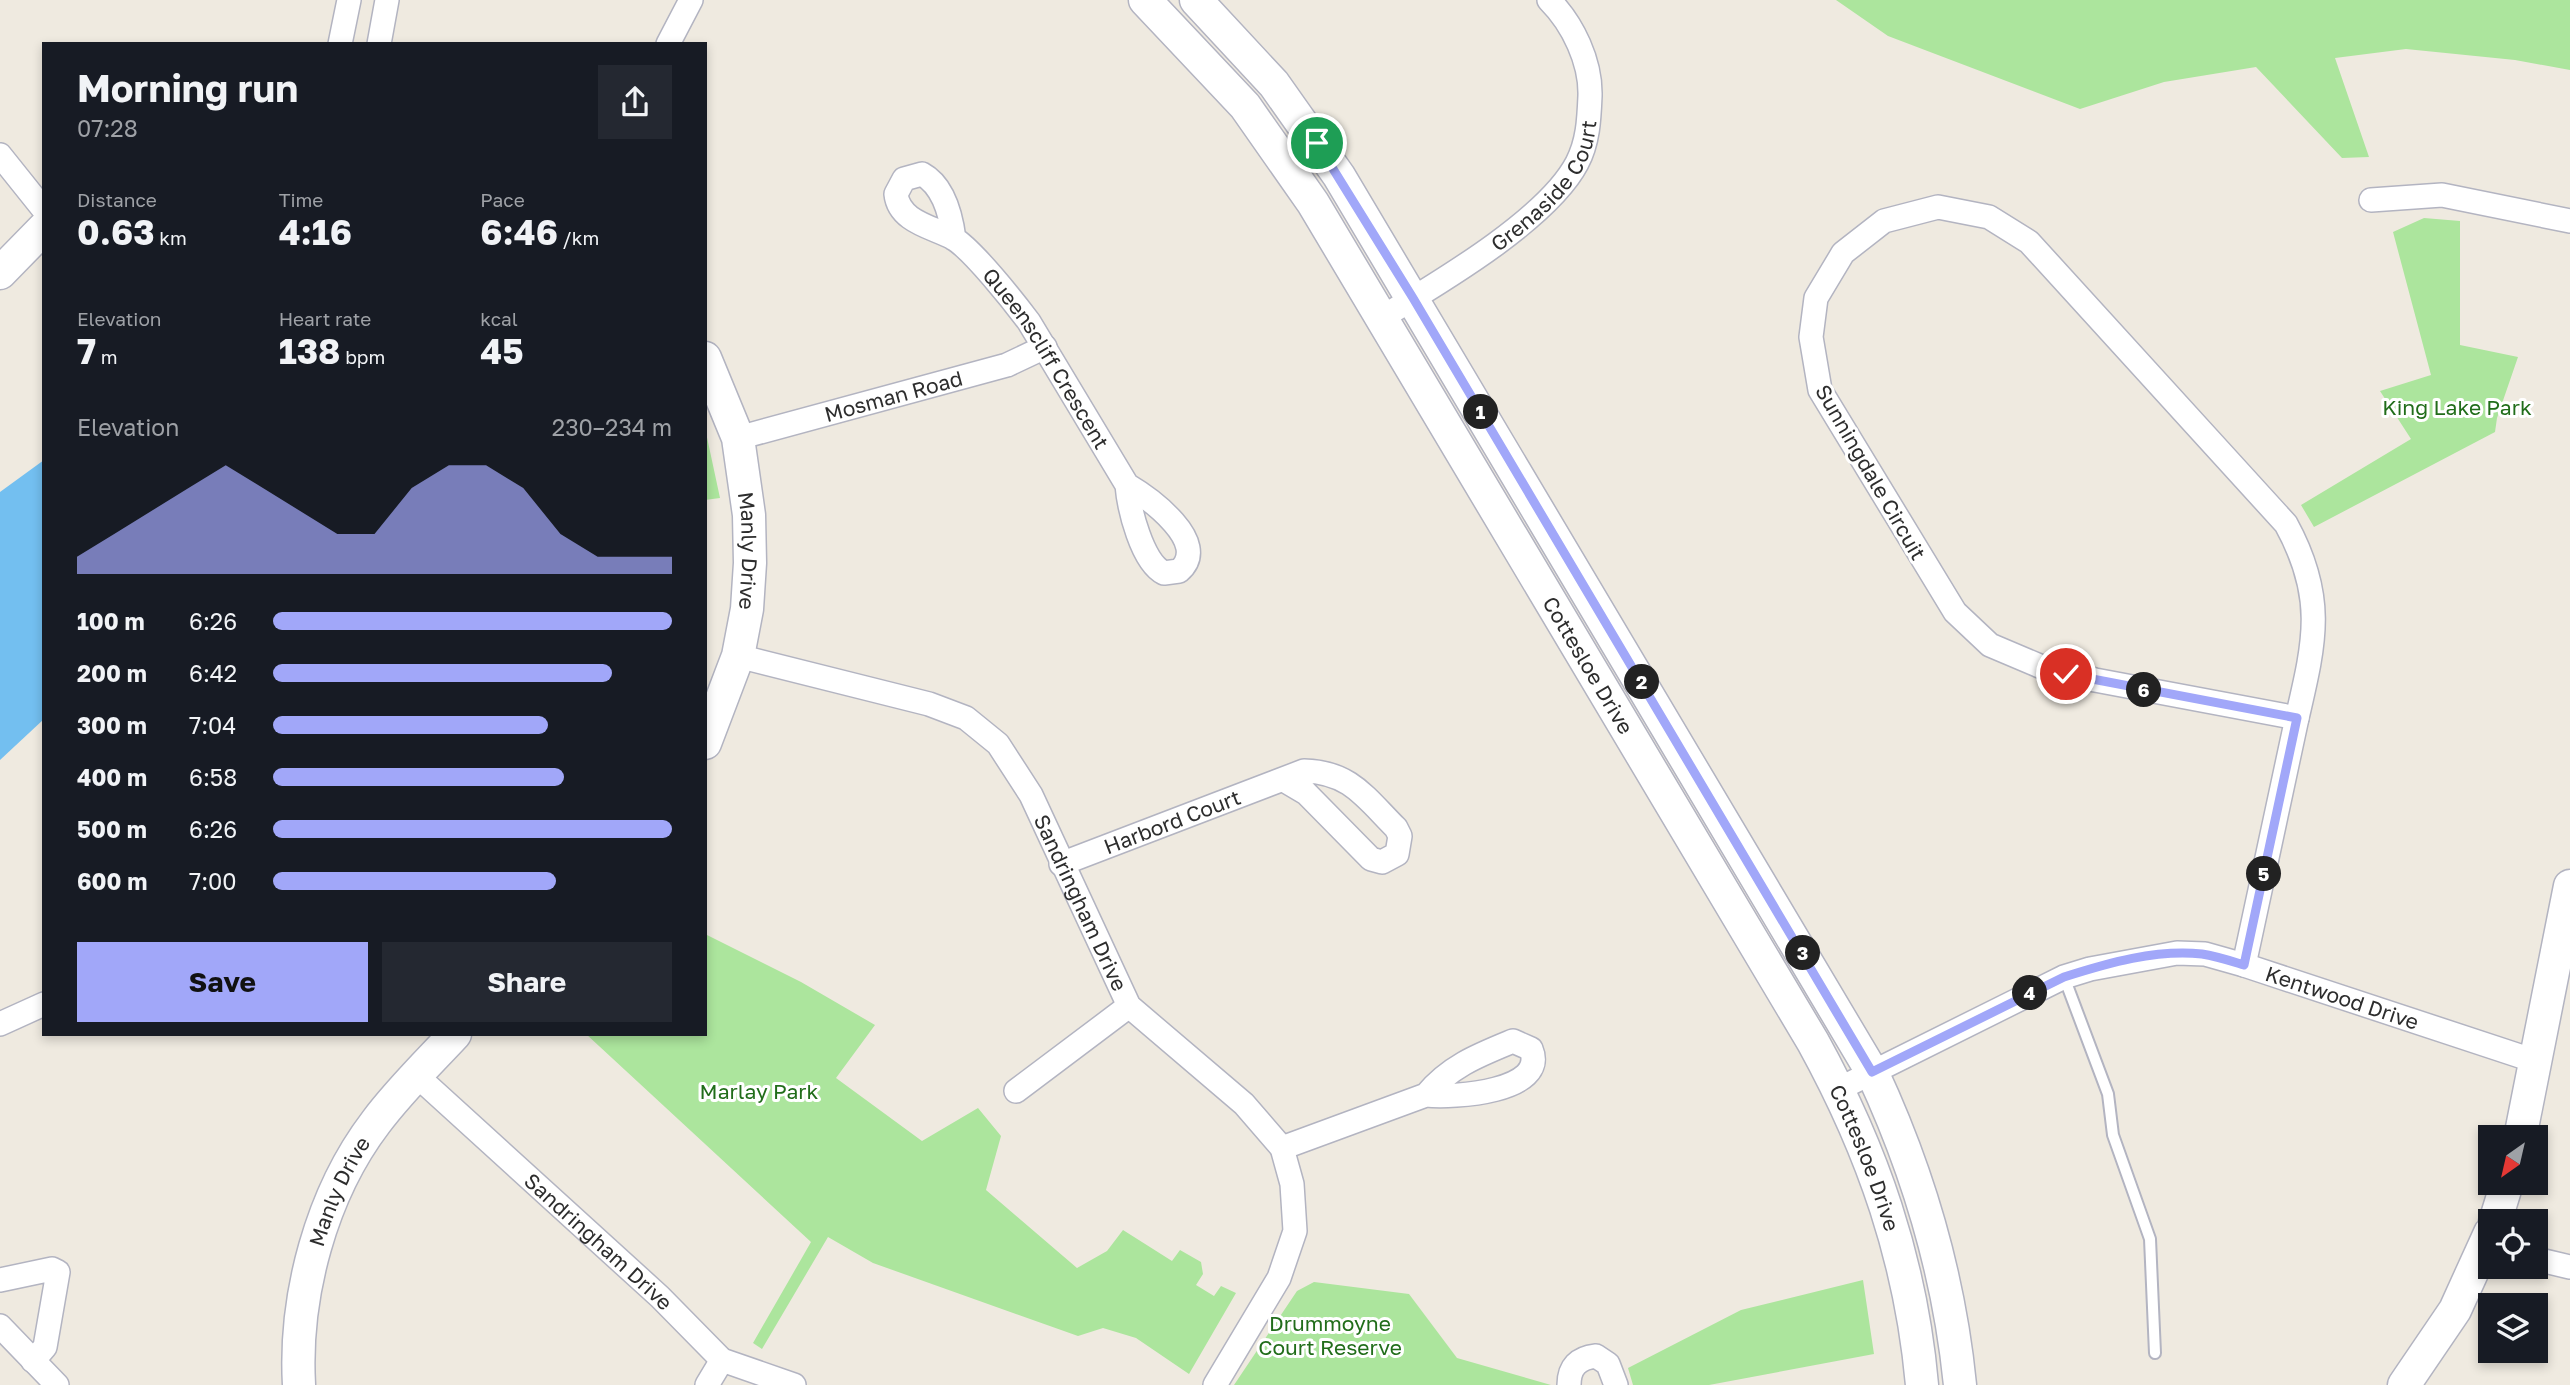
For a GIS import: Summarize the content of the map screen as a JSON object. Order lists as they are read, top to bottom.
{
  "streets": {
    "main road": ["Manly Drive", "Cottesloe Drive"],
    "street": [
      "Grenaside Court",
      "Queenscliff Crescent",
      "Mosman Road",
      "Sunningdale Circuit",
      "Harbord Court",
      "Sandringham Drive",
      "Kentwood Drive"
    ]
  },
  "crossings": [
    ["Grenaside Court", "Cottesloe Drive"],
    ["Queenscliff Crescent", "Mosman Road"],
    ["Mosman Road", "Manly Drive"],
    ["Sunningdale Circuit", "Kentwood Drive"],
    ["Manly Drive", "Sandringham Drive"],
    ["Cottesloe Drive", "Kentwood Drive"],
    ["Harbord Court", "Sandringham Drive"]
  ],
  "parks": ["King Lake Park", "Marlay Park", "Drummoyne Court Reserve"],
  "north": "bottom left",
  "page": {
    "heading": ["Morning run", "07:28"],
    "stats": [
      ["Distance", "0.63 km"],
      ["Time", "4:16"],
      ["Pace", "6:46 /km"],
      ["Elevation", "7 m"],
      ["Heart rate", "138 bpm"],
      ["kcal", "45"]
    ],
    "pins": [
      "1",
      "2",
      "6",
      "5",
      "3",
      "4"
    ],
    "chart": ["Elevation", "230–234 m"],
    "list": [
      {
        "name": "100 m",
        "note": "6:26"
      },
      {
        "name": "200 m",
        "note": "6:42"
      },
      {
        "name": "300 m",
        "note": "7:04"
      },
      {
        "name": "400 m",
        "note": "6:58"
      },
      {
        "name": "500 m",
        "note": "6:26"
      },
      {
        "name": "600 m",
        "note": "7:00"
      }
    ],
    "buttons": ["Save", "Share"]
  }
}
